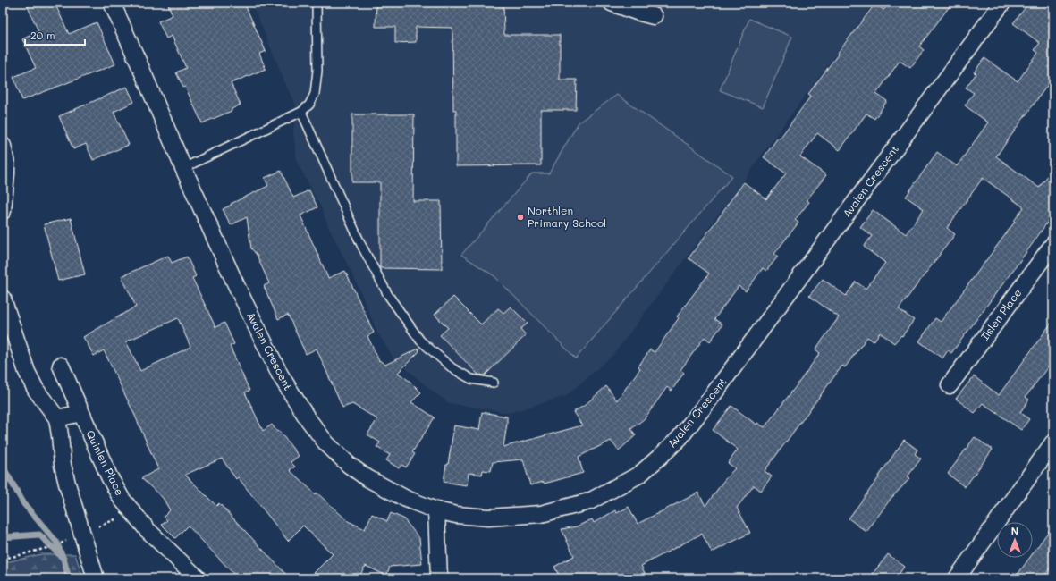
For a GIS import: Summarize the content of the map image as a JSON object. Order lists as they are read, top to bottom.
{
  "streets": {
    "street": ["Avalen Crescent", "Ilslen Place", "Quinlen Place"]
  },
  "places": ["Northlen Primary School"],
  "scale_bar": "20 m",
  "north": "top"
}
